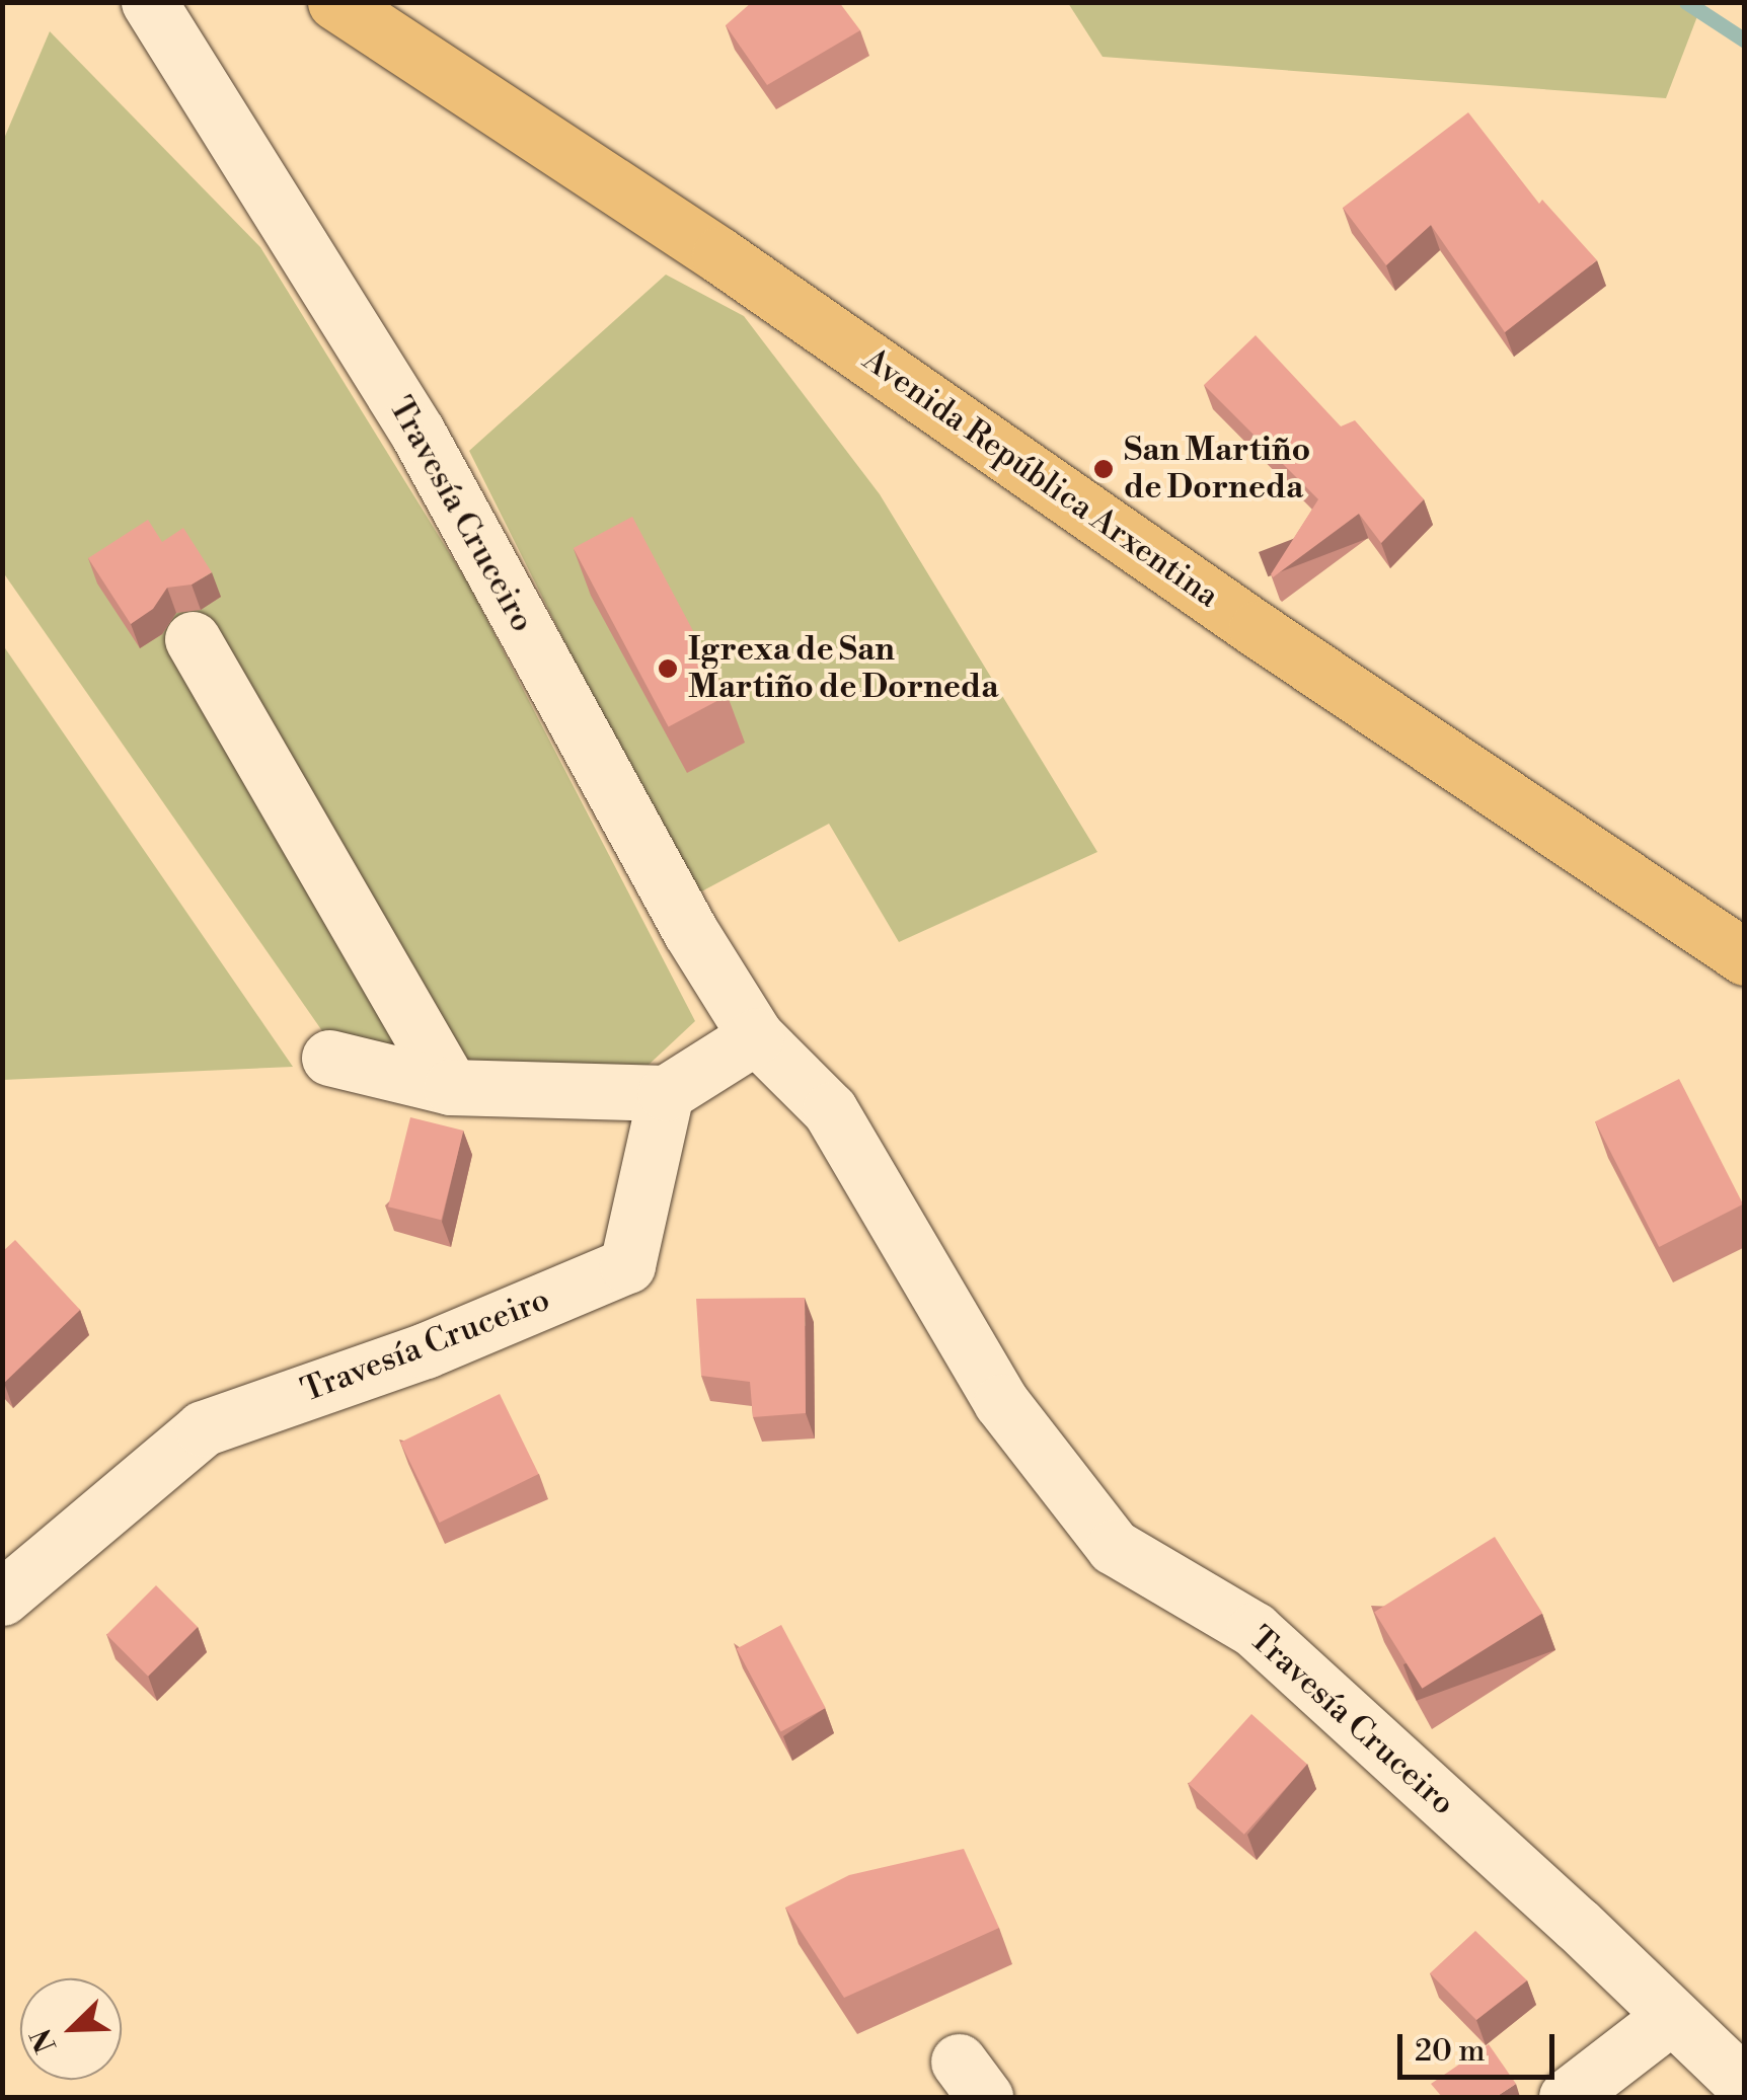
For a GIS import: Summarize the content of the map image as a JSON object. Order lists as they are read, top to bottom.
{
  "streets": {
    "main road": ["Avenida República Arxentina"],
    "street": ["Travesía Cruceiro"]
  },
  "places": ["San Martiño de Dorneda", "Igrexa de San Martiño de Dorneda"],
  "scale_bar": "20 m",
  "north": "bottom left"
}
